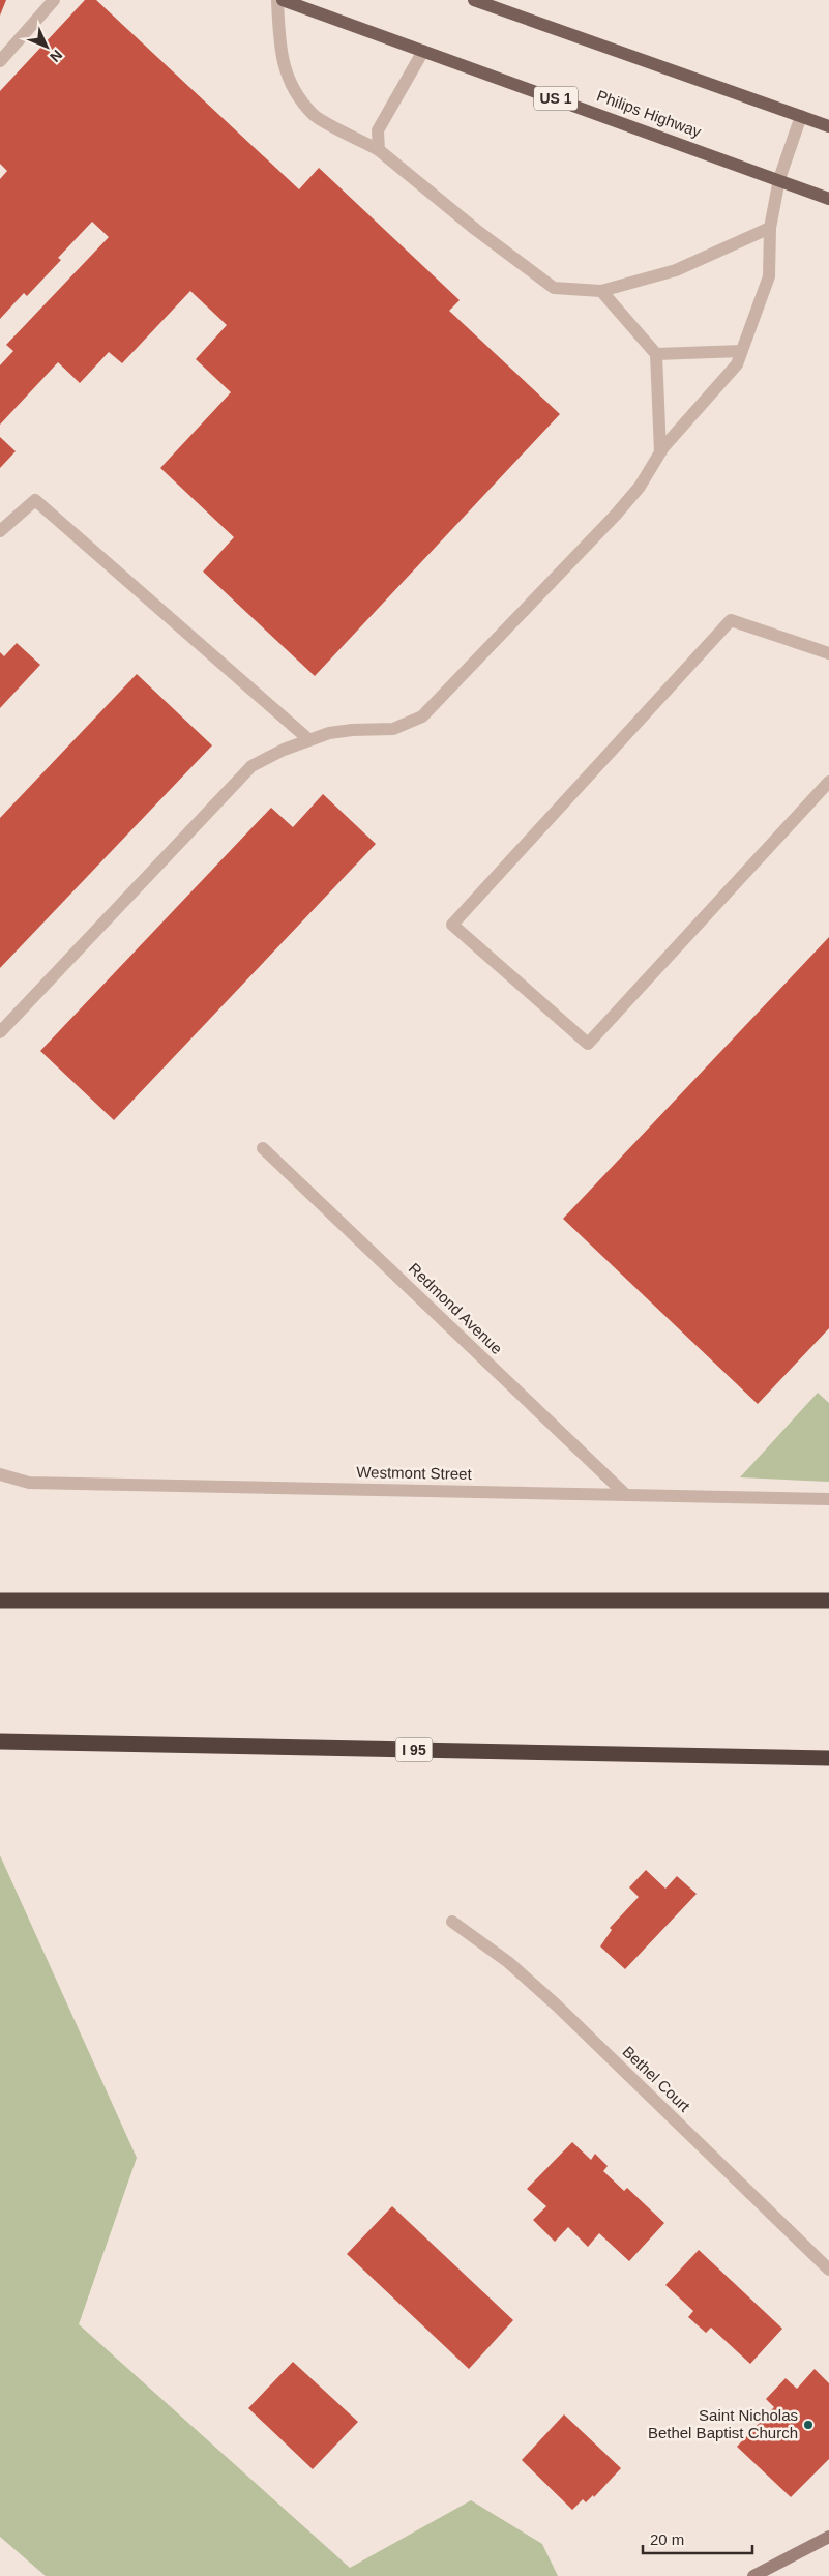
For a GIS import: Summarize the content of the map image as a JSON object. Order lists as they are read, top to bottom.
{
  "streets": {
    "highway": ["I 95"],
    "main road": ["US 1", "Philips Highway"],
    "street": ["Redmond Avenue", "Westmont Street", "Bethel Court"]
  },
  "crossings": [
    ["Redmond Avenue", "Westmont Street"]
  ],
  "places": ["Saint Nicholas Bethel Baptist Church"],
  "scale_bar": "20 m",
  "north": "bottom right"
}
